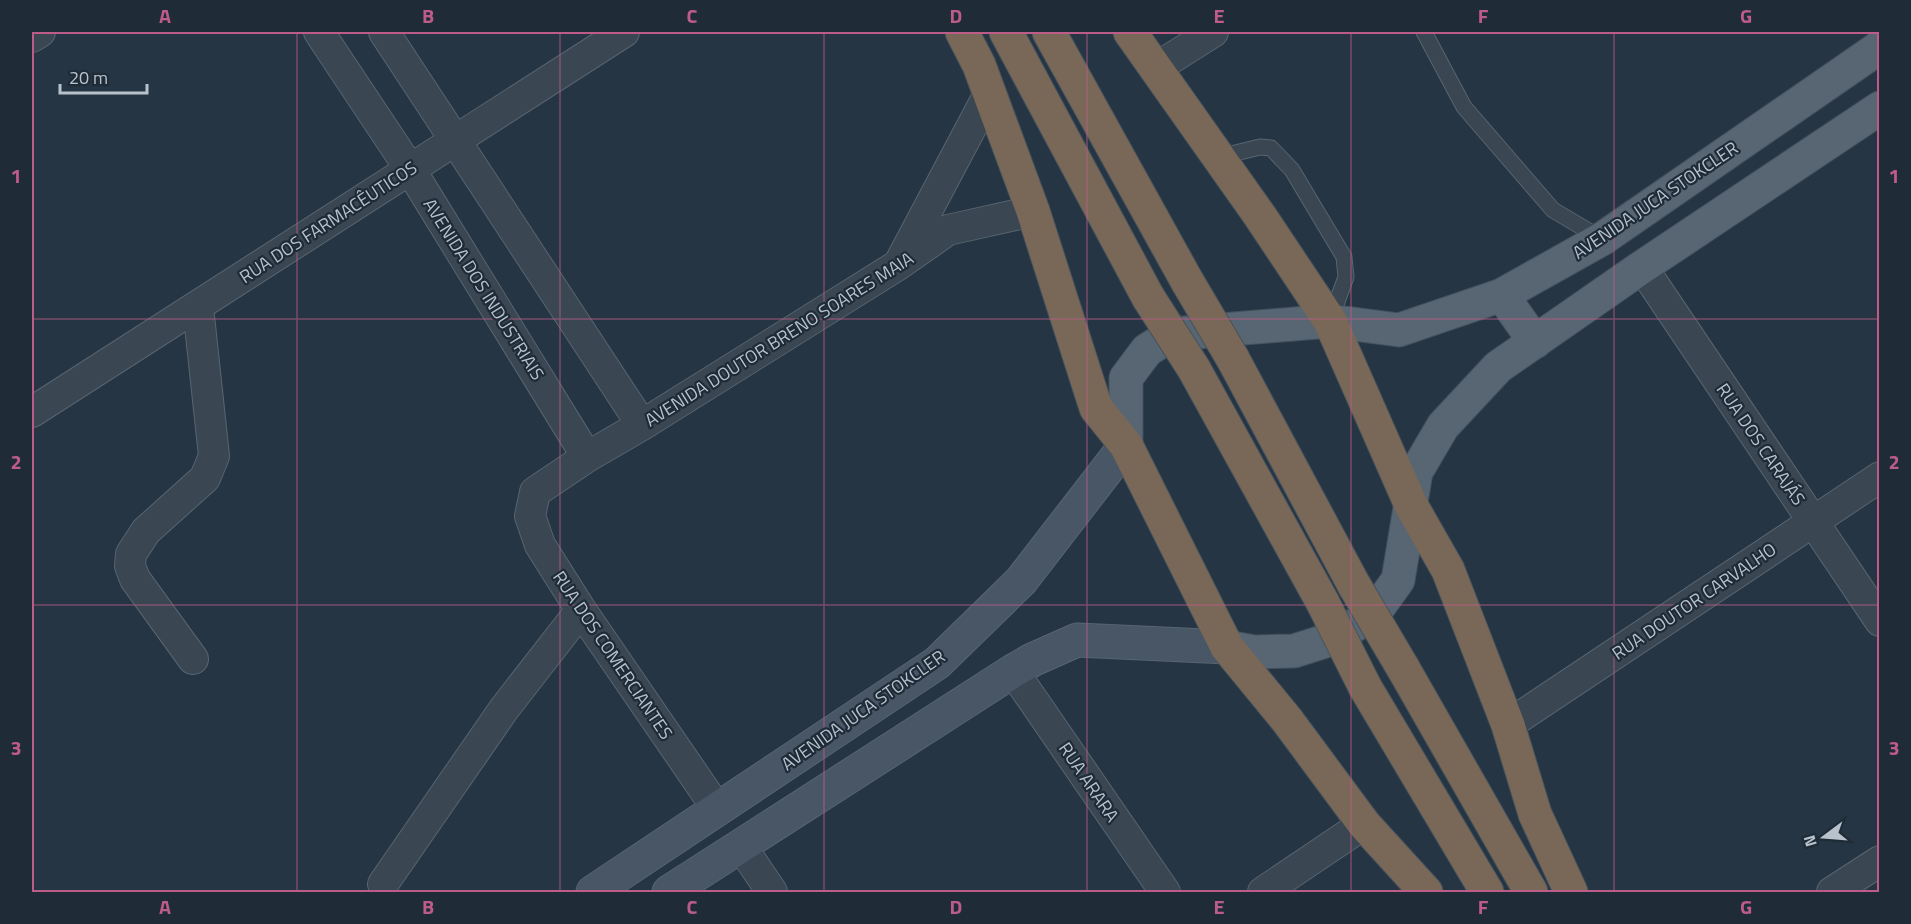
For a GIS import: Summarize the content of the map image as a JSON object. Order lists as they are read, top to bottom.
{
  "streets": {
    "main road": ["AVENIDA JUCA STOKCLER"],
    "street": [
      "RUA DOS FARMACÊUTICOS",
      "AVENIDA DOS INDUSTRIAIS",
      "AVENIDA DOUTOR BRENO SOARES MAIA",
      "RUA DOS CARAJÁS",
      "RUA DOUTOR CARVALHO",
      "RUA DOS COMERCIANTES",
      "RUA ARARA"
    ]
  },
  "crossings": [
    ["AVENIDA JUCA STOKCLER", "RUA DOS COMERCIANTES"],
    ["RUA DOS FARMACÊUTICOS", "AVENIDA DOS INDUSTRIAIS"],
    ["AVENIDA DOS INDUSTRIAIS", "AVENIDA DOUTOR BRENO SOARES MAIA"],
    ["AVENIDA DOUTOR BRENO SOARES MAIA", "RUA DOS COMERCIANTES"],
    ["RUA DOS CARAJÁS", "RUA DOUTOR CARVALHO"]
  ],
  "scale_bar": "20 m",
  "north": "left",
  "grid": {
    "columns": [
      "A",
      "B",
      "C",
      "D",
      "E",
      "F",
      "G"
    ],
    "rows": ["1", "2", "3"]
  }
}
